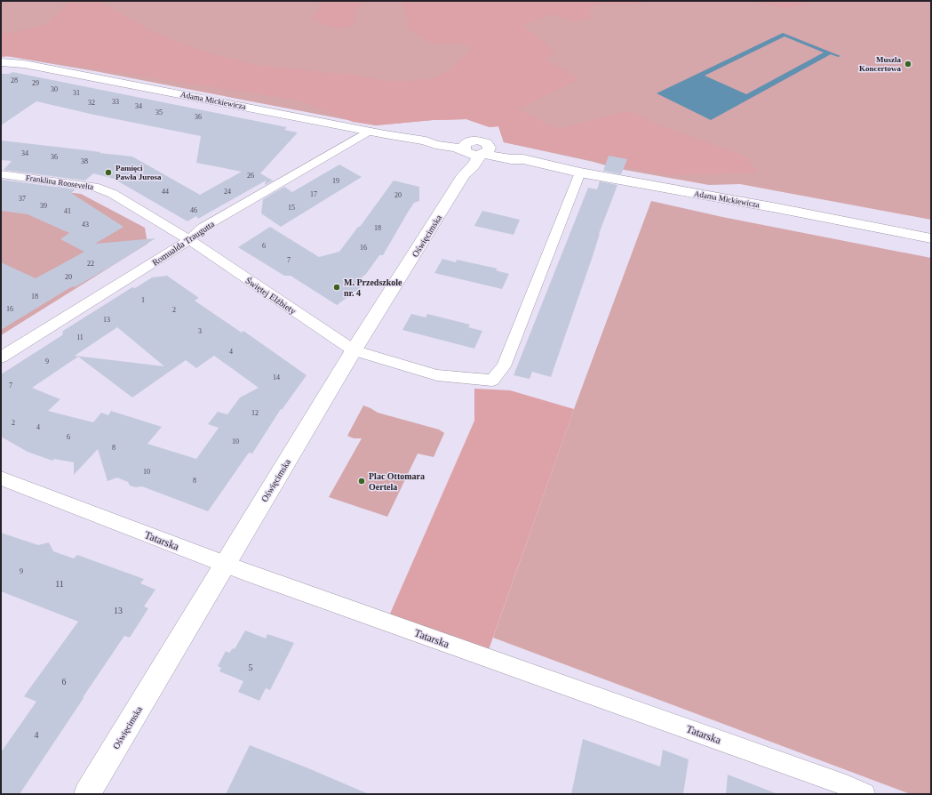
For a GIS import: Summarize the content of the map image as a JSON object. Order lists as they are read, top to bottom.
{
  "streets": {
    "street": [
      "Adama Mickiewicza",
      "Franklina Roosevelta",
      "Oświęcimska",
      "Romualda Traugutta",
      "Świętej Elżbiety",
      "Tatarska"
    ]
  },
  "crossings": [
    ["Adama Mickiewicza", "Oświęcimska"],
    ["Adama Mickiewicza", "Romualda Traugutta"],
    ["Adama Mickiewicza", "Świętej Elżbiety"],
    ["Franklina Roosevelta", "Romualda Traugutta"],
    ["Franklina Roosevelta", "Świętej Elżbiety"],
    ["Oświęcimska", "Świętej Elżbiety"],
    ["Oświęcimska", "Tatarska"],
    ["Romualda Traugutta", "Świętej Elżbiety"]
  ],
  "places": [
    "Muszla Koncertowa",
    "Pamięci Pawła Jurosa",
    "M. Przedszkole nr. 4",
    "Plac Ottomara Oertela"
  ],
  "house_numbers": [
    "28",
    "29",
    "30",
    "31",
    "33",
    "32",
    "34",
    "35",
    "36",
    "34",
    "36",
    "38",
    "26",
    "19",
    "44",
    "24",
    "17",
    "20",
    "37",
    "39",
    "15",
    "46",
    "41",
    "43",
    "18",
    "6",
    "16",
    "7",
    "22",
    "20",
    "18",
    "1",
    "16",
    "2",
    "13",
    "3",
    "11",
    "4",
    "9",
    "14",
    "7",
    "12",
    "2",
    "4",
    "6",
    "10",
    "8",
    "10",
    "8",
    "9",
    "11",
    "13",
    "5",
    "6",
    "4"
  ]
}
